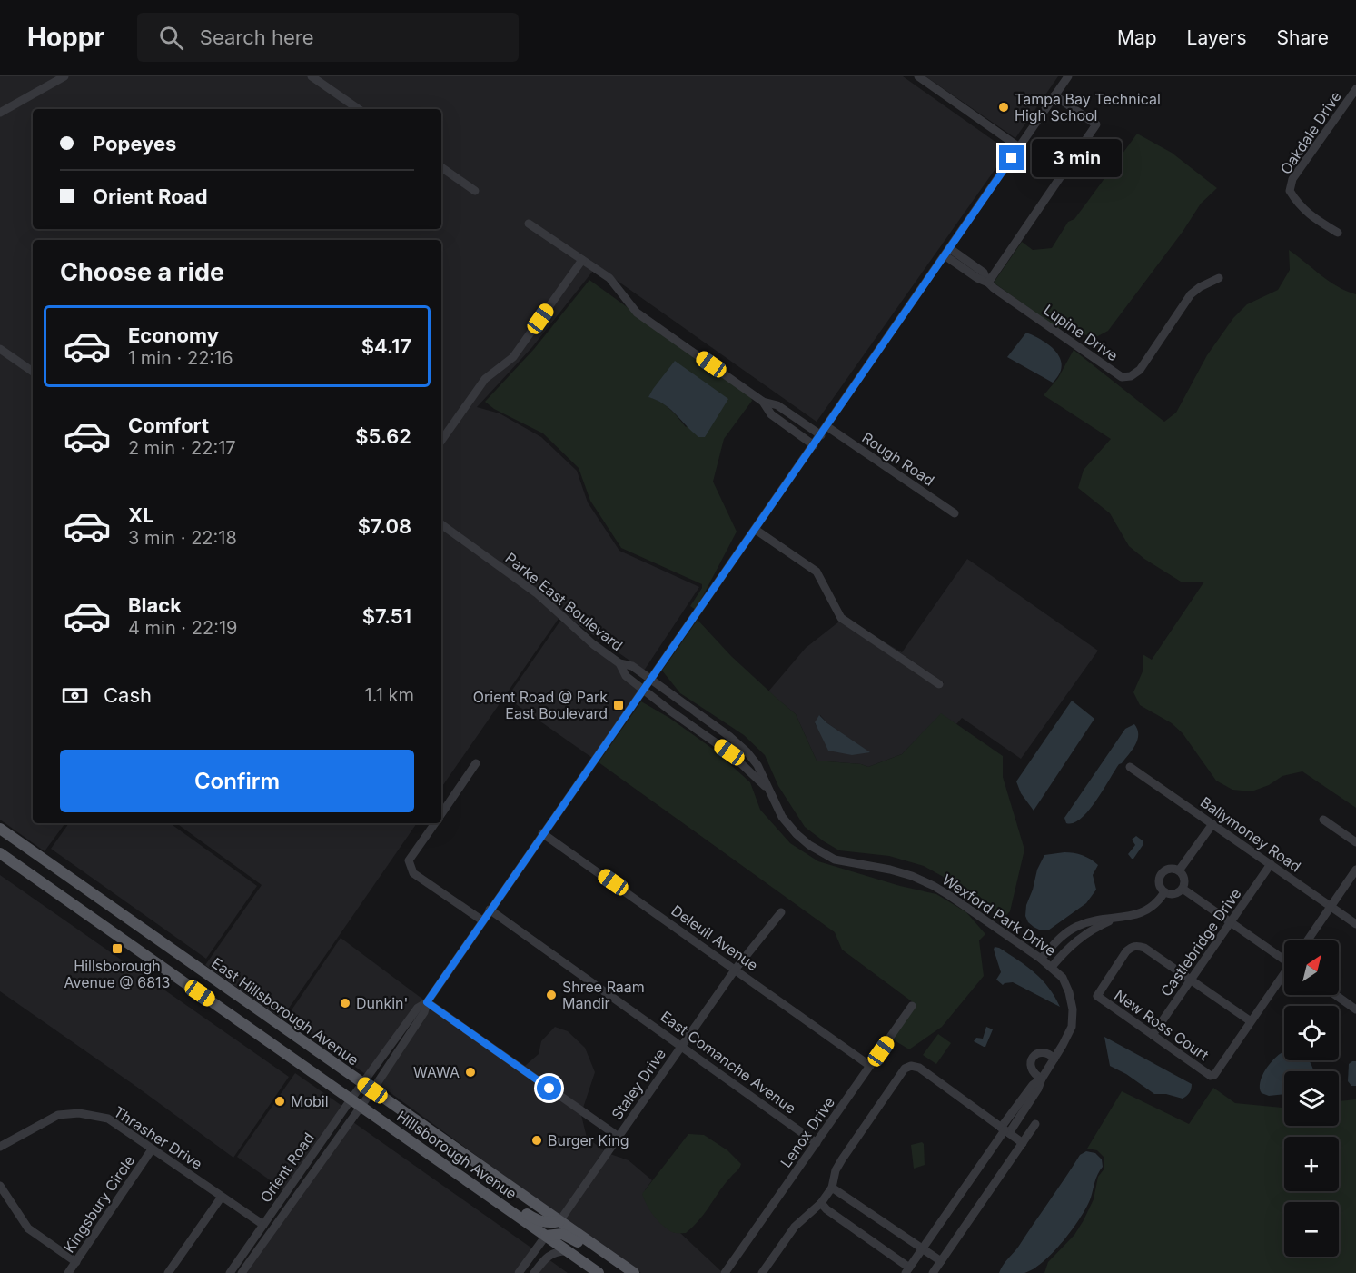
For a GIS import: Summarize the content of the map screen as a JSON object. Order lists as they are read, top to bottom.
{
  "streets": {
    "main road": ["East Hillsborough Avenue", "Hillsborough Avenue"],
    "street": [
      "Oakdale Drive",
      "Lupine Drive",
      "Rough Road",
      "Parke East Boulevard",
      "Ballymoney Road",
      "Wexford Park Drive",
      "Deleuil Avenue",
      "Castlebridge Drive",
      "New Ross Court",
      "East Comanche Avenue",
      "Staley Drive",
      "Lenox Drive",
      "Thrasher Drive",
      "Orient Road",
      "Kingsbury Circle"
    ]
  },
  "crossings": [
    ["Rough Road", "Orient Road"],
    ["Parke East Boulevard", "Wexford Park Drive"],
    ["Parke East Boulevard", "Orient Road"],
    ["Ballymoney Road", "Castlebridge Drive"],
    ["Wexford Park Drive", "Orient Road"],
    ["Deleuil Avenue", "Staley Drive"],
    ["Deleuil Avenue", "Lenox Drive"],
    ["Deleuil Avenue", "Orient Road"],
    ["Castlebridge Drive", "New Ross Court"],
    ["East Hillsborough Avenue", "Staley Drive"],
    ["East Hillsborough Avenue", "Orient Road"],
    ["East Comanche Avenue", "Staley Drive"],
    ["East Comanche Avenue", "Lenox Drive"],
    ["East Comanche Avenue", "Orient Road"],
    ["Thrasher Drive", "Orient Road"],
    ["Thrasher Drive", "Kingsbury Circle"],
    ["Hillsborough Avenue", "Orient Road"]
  ],
  "places": {
    "other": [
      "Tampa Bay Technical High School",
      "Shree Raam Mandir",
      "Dunkin'",
      "WAWA",
      "Mobil",
      "Burger King"
    ],
    "transit": ["Orient Road @ Park East Boulevard", "Hillsborough Avenue @ 6813"]
  },
  "north": "top right",
  "page": {
    "header": "Hoppr",
    "search": "Search here",
    "nav": ["Map", "Layers", "Share"],
    "banner": ["Popeyes", "Orient Road"],
    "bubble": "3 min",
    "heading": "Choose a ride",
    "list": [
      {
        "name": "Economy",
        "note": "1 min · 22:16",
        "value": "$4.17"
      },
      {
        "name": "Comfort",
        "note": "2 min · 22:17",
        "value": "$5.62"
      },
      {
        "name": "XL",
        "note": "3 min · 22:18",
        "value": "$7.08"
      },
      {
        "name": "Black",
        "note": "4 min · 22:19",
        "value": "$7.51"
      }
    ],
    "pay": ["Cash", "1.1 km"],
    "buttons": "Confirm",
    "map_buttons": ["+", "−"]
  }
}
